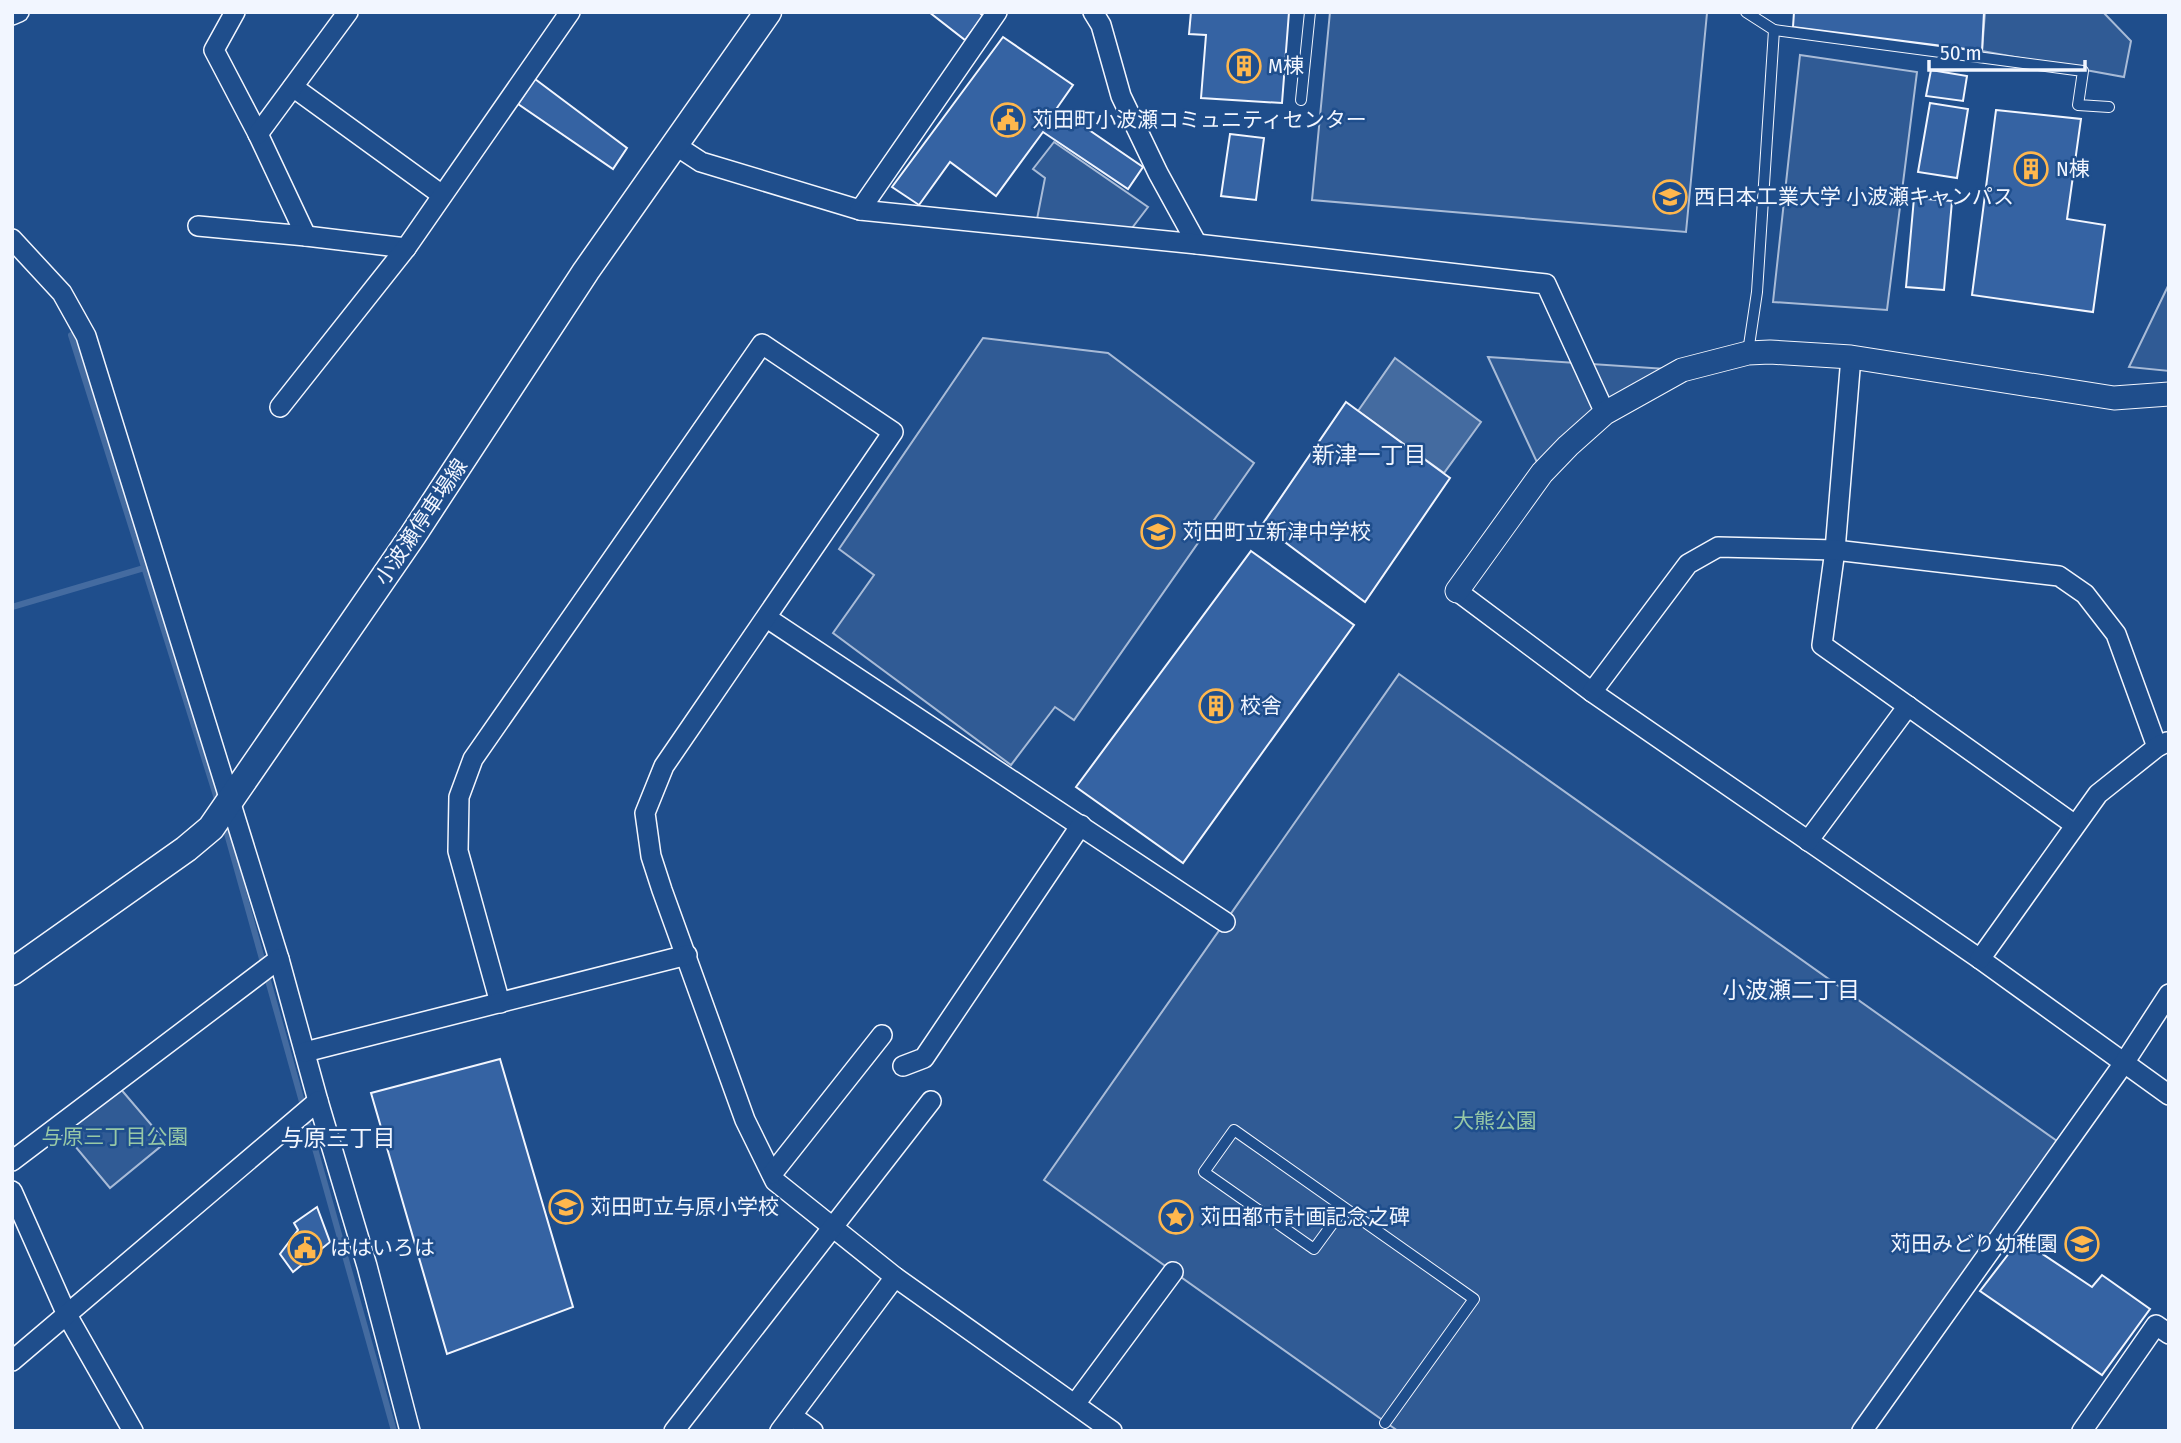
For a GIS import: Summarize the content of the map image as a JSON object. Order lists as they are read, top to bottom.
{
  "streets": {
    "main road": ["小波瀬停車場線"]
  },
  "districts": ["新津一丁目", "小波瀬二丁目", "与原三丁目"],
  "parks": ["大熊公園", "与原三丁目公園"],
  "places": {
    "building": ["M棟", "N棟", "校舎"],
    "public building": ["苅田町小波瀬コミュニティセンター", "ははいろは"],
    "school or university": [
      "西日本工業大学 小波瀬キャンパス",
      "苅田町立新津中学校",
      "苅田町立与原小学校",
      "苅田みどり幼稚園"
    ],
    "place": ["苅田都市計画記念之碑"]
  },
  "scale_bar": "50 m"
}
